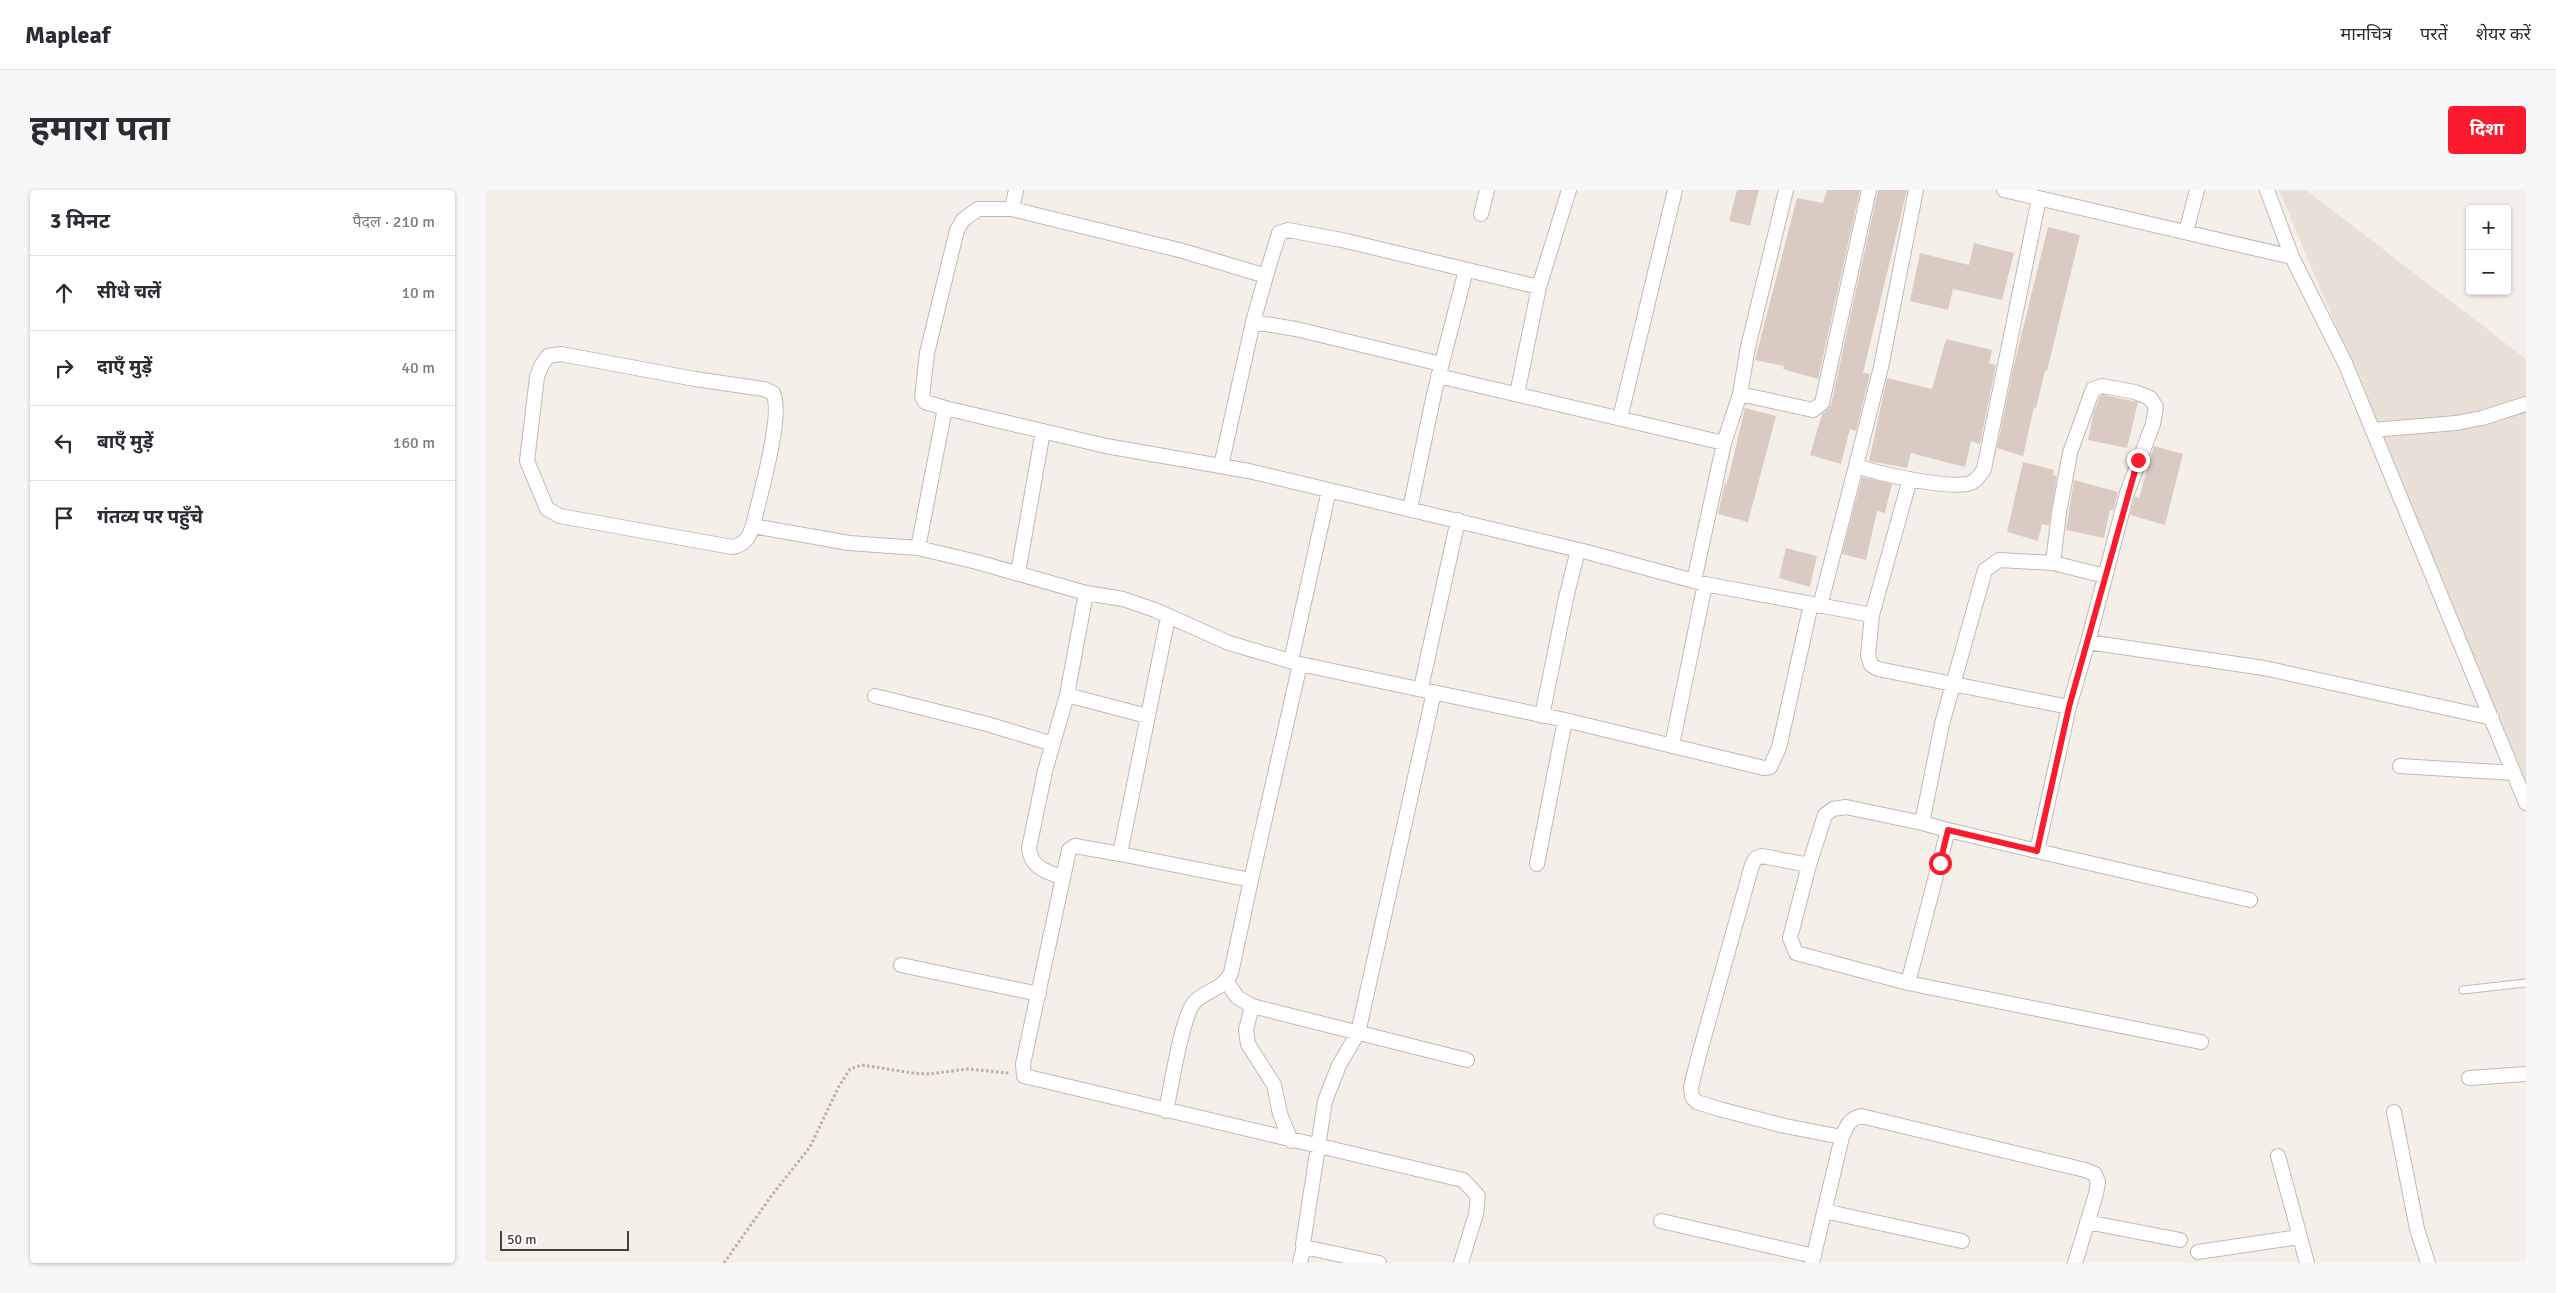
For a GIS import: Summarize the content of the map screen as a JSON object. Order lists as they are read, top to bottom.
{
  "scale_bar": "50 m",
  "page": {
    "header": "Mapleaf",
    "nav": ["मानचित्र", "परतें", "शेयर करें"],
    "buttons": "दिशा",
    "title": "हमारा पता",
    "heading": ["3 मिनट", "पैदल · 210 m"],
    "map_buttons": ["+", "−"],
    "list": [
      ["सीधे चलें", "10 m"],
      ["दाएँ मुड़ें", "40 m"],
      ["बाएँ मुड़ें", "160 m"],
      "गंतव्य पर पहुँचे"
    ],
    "scale": "50 m"
  }
}
